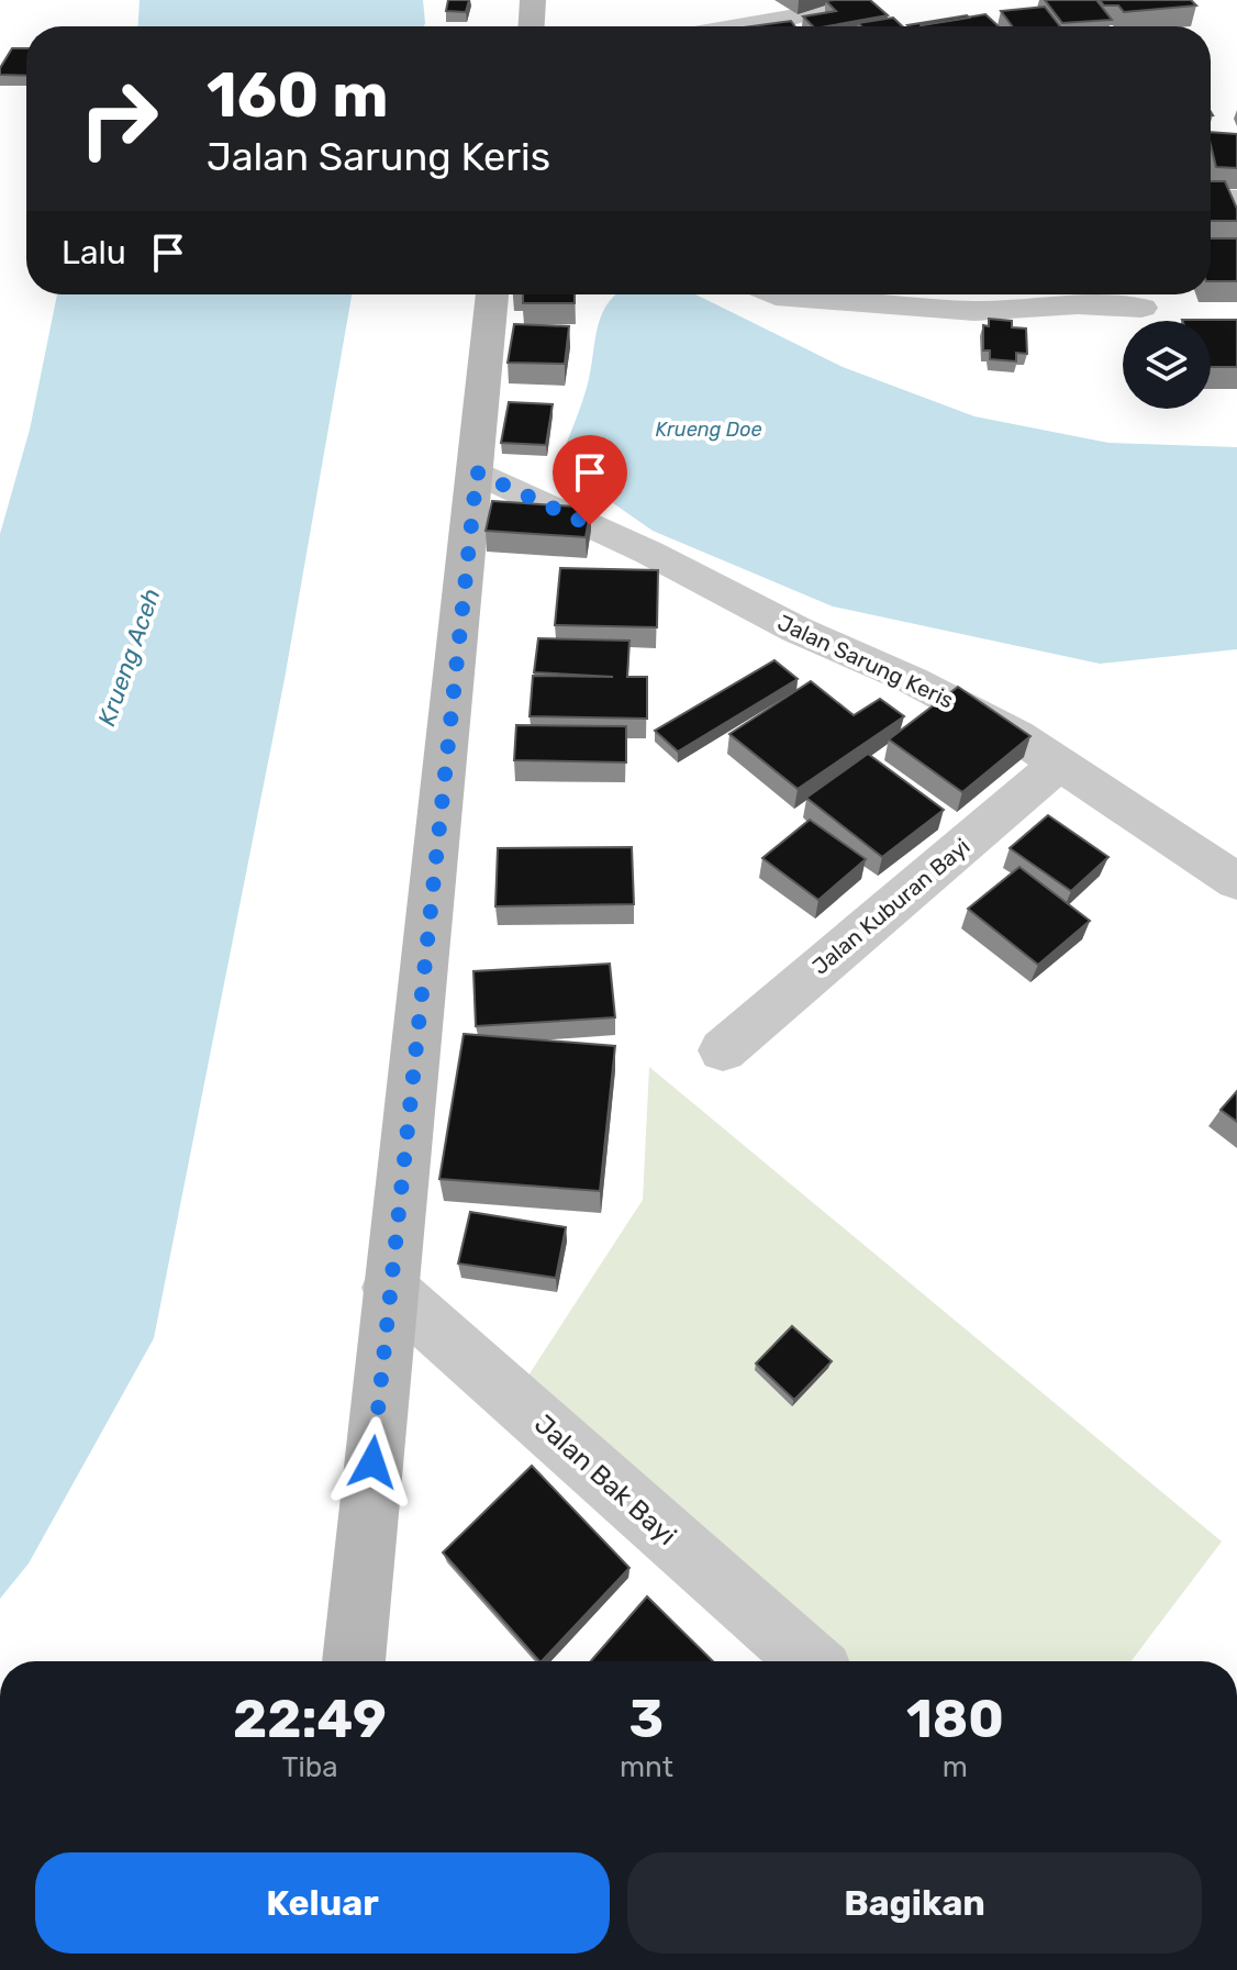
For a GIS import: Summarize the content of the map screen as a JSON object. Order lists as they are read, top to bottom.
{
  "streets": {
    "street": ["Jalan Sarung Keris", "Jalan Kuburan Bayi", "Jalan Bak Bayi"]
  },
  "crossings": [
    ["Jalan Sarung Keris", "Jalan Kuburan Bayi"]
  ],
  "water": ["Krueng Doe", "Krueng Aceh"],
  "page": {
    "turn": ["160 m", "Jalan Sarung Keris"],
    "then": "Lalu",
    "eta": [
      "22:49",
      "Tiba",
      "3",
      "mnt",
      "180",
      "m"
    ],
    "buttons": ["Keluar", "Bagikan"]
  }
}
